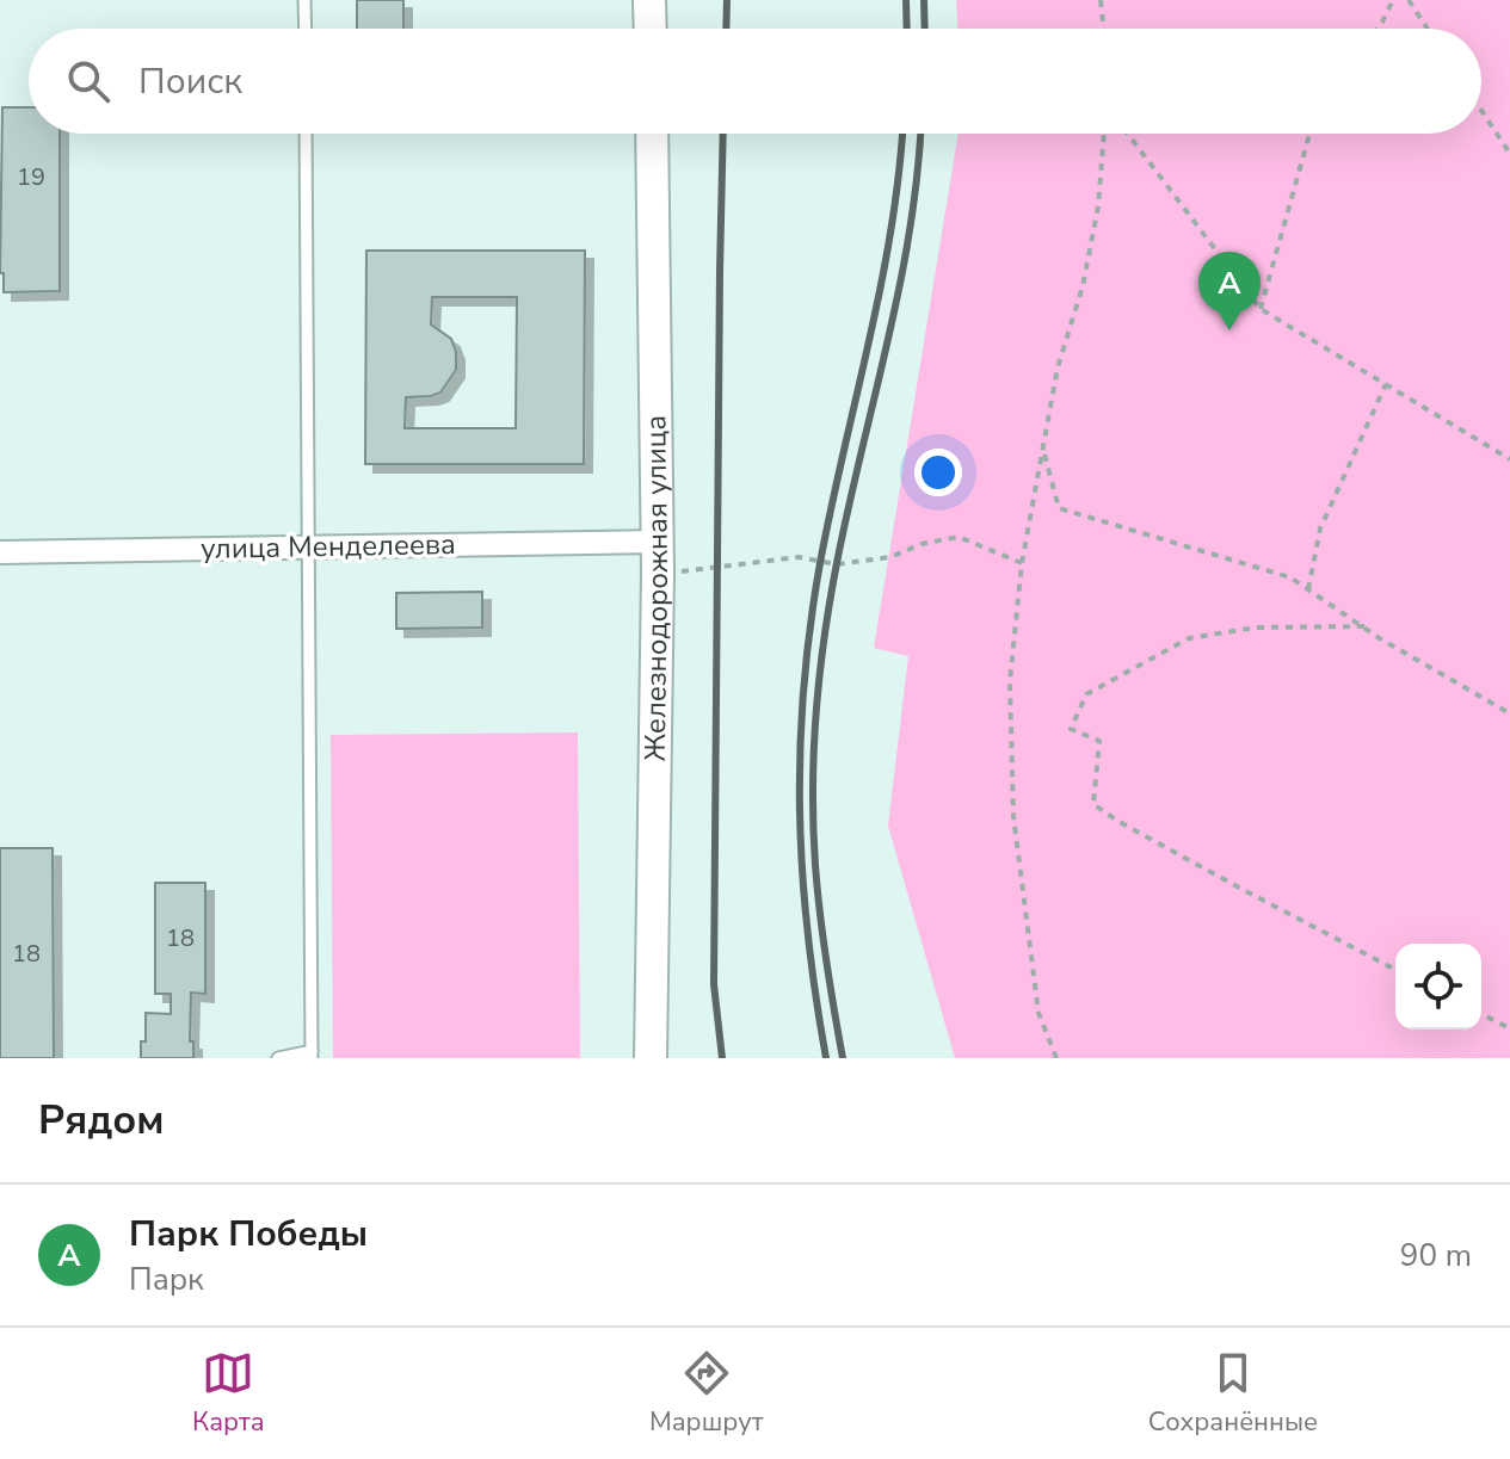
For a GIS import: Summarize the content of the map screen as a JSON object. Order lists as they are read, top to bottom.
{
  "streets": {
    "main road": ["Железнодорожная улица"],
    "street": ["улица Менделеева"]
  },
  "crossings": [
    ["улица Менделеева", "Железнодорожная улица"]
  ],
  "house_numbers": ["19", "18", "18"],
  "page": {
    "search": "Поиск",
    "pins": "A",
    "heading": "Рядом",
    "list": [
      {
        "mark": "A",
        "name": "Парк Победы",
        "note": "Парк",
        "value": "90 m"
      }
    ],
    "nav": ["Карта", "Маршрут", "Сохранённые"]
  }
}
